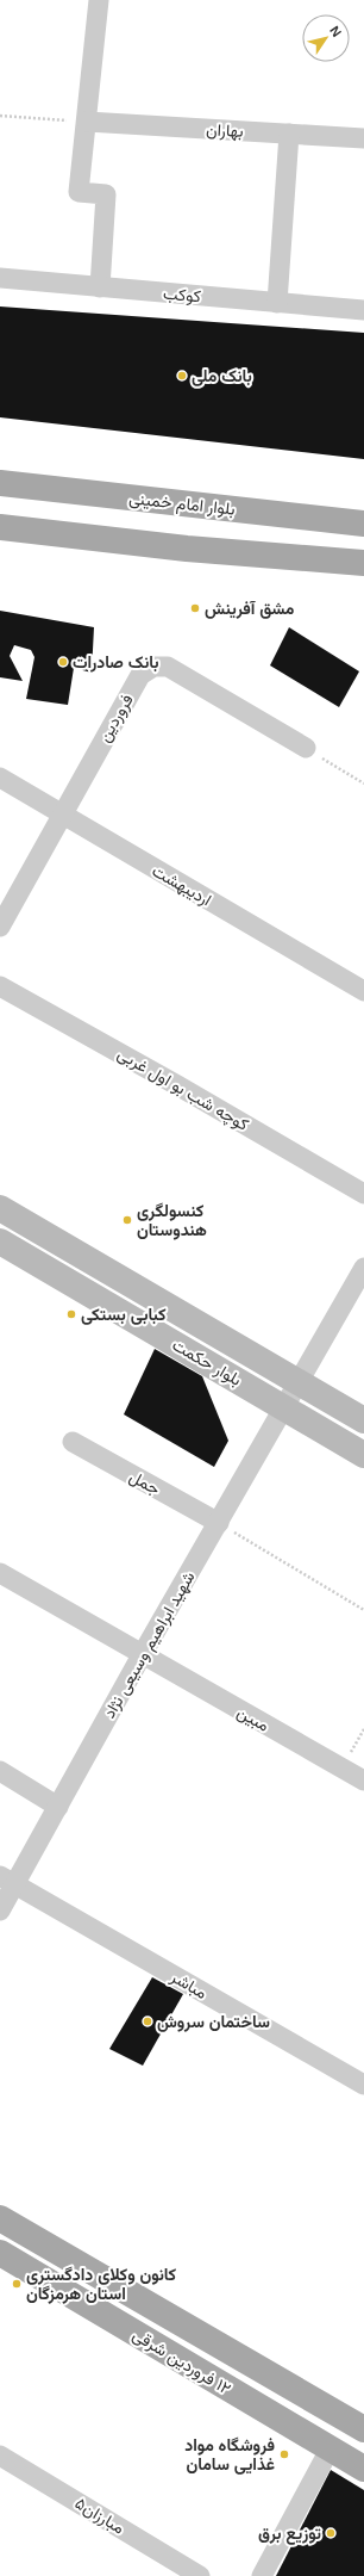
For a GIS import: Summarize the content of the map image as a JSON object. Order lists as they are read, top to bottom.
{
  "streets": {
    "main road": ["بلوار امام خمینی", "١٢ فروردین شرقی"],
    "street": [
      "بهاران",
      "کوکب",
      "فروردین",
      "اردیبهشت",
      "کوچه شب بو اول غربی",
      "بلوار حکمت",
      "جمل",
      "شهید ابراهیم وسیعی نژاد",
      "مبین",
      "مباشر",
      "مبارزان۵"
    ]
  },
  "crossings": [
    ["فروردین", "اردیبهشت"],
    ["بلوار حکمت", "شهید ابراهیم وسیعی نژاد"],
    ["جمل", "شهید ابراهیم وسیعی نژاد"],
    ["شهید ابراهیم وسیعی نژاد", "مبین"],
    ["شهید ابراهیم وسیعی نژاد", "مباشر"]
  ],
  "places": [
    "بانک ملی",
    "مشق آفرینش",
    "بانک صادرات",
    "کنسولگری هندوستان",
    "کبابی بستکی",
    "ساختمان سروش",
    "کانون وکلای دادگستری استان هرمزگان",
    "فروشگاه مواد غذایی سامان",
    "توزیع برق"
  ],
  "north": "top right"
}
